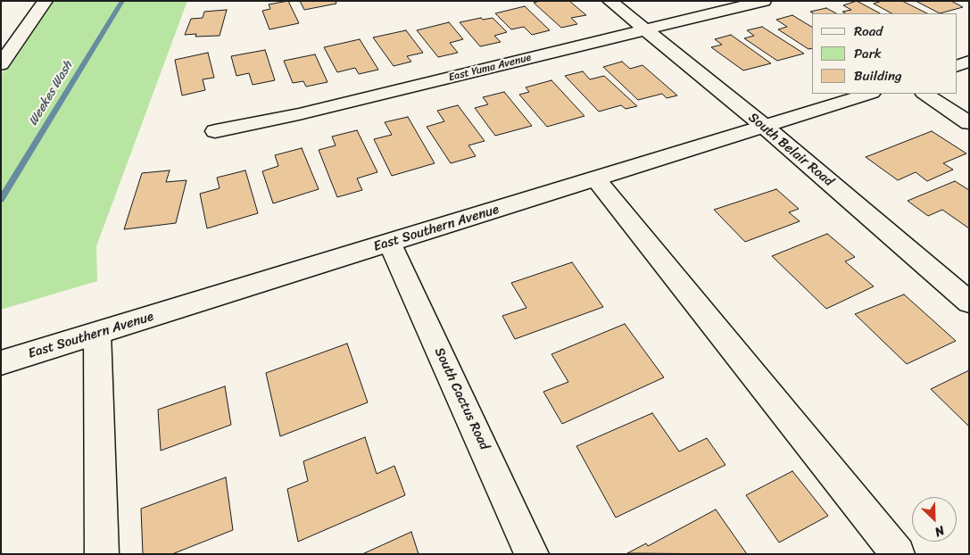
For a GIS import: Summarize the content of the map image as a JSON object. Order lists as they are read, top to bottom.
{
  "streets": {
    "street": [
      "East Yuma Avenue",
      "South Belair Road",
      "East Southern Avenue",
      "South Cactus Road"
    ]
  },
  "crossings": [
    ["East Yuma Avenue", "South Belair Road"],
    ["South Belair Road", "East Southern Avenue"],
    ["East Southern Avenue", "South Cactus Road"]
  ],
  "water": ["Weekes Wash"],
  "legend": ["Road", "Park", "Building"],
  "north": "bottom right"
}
